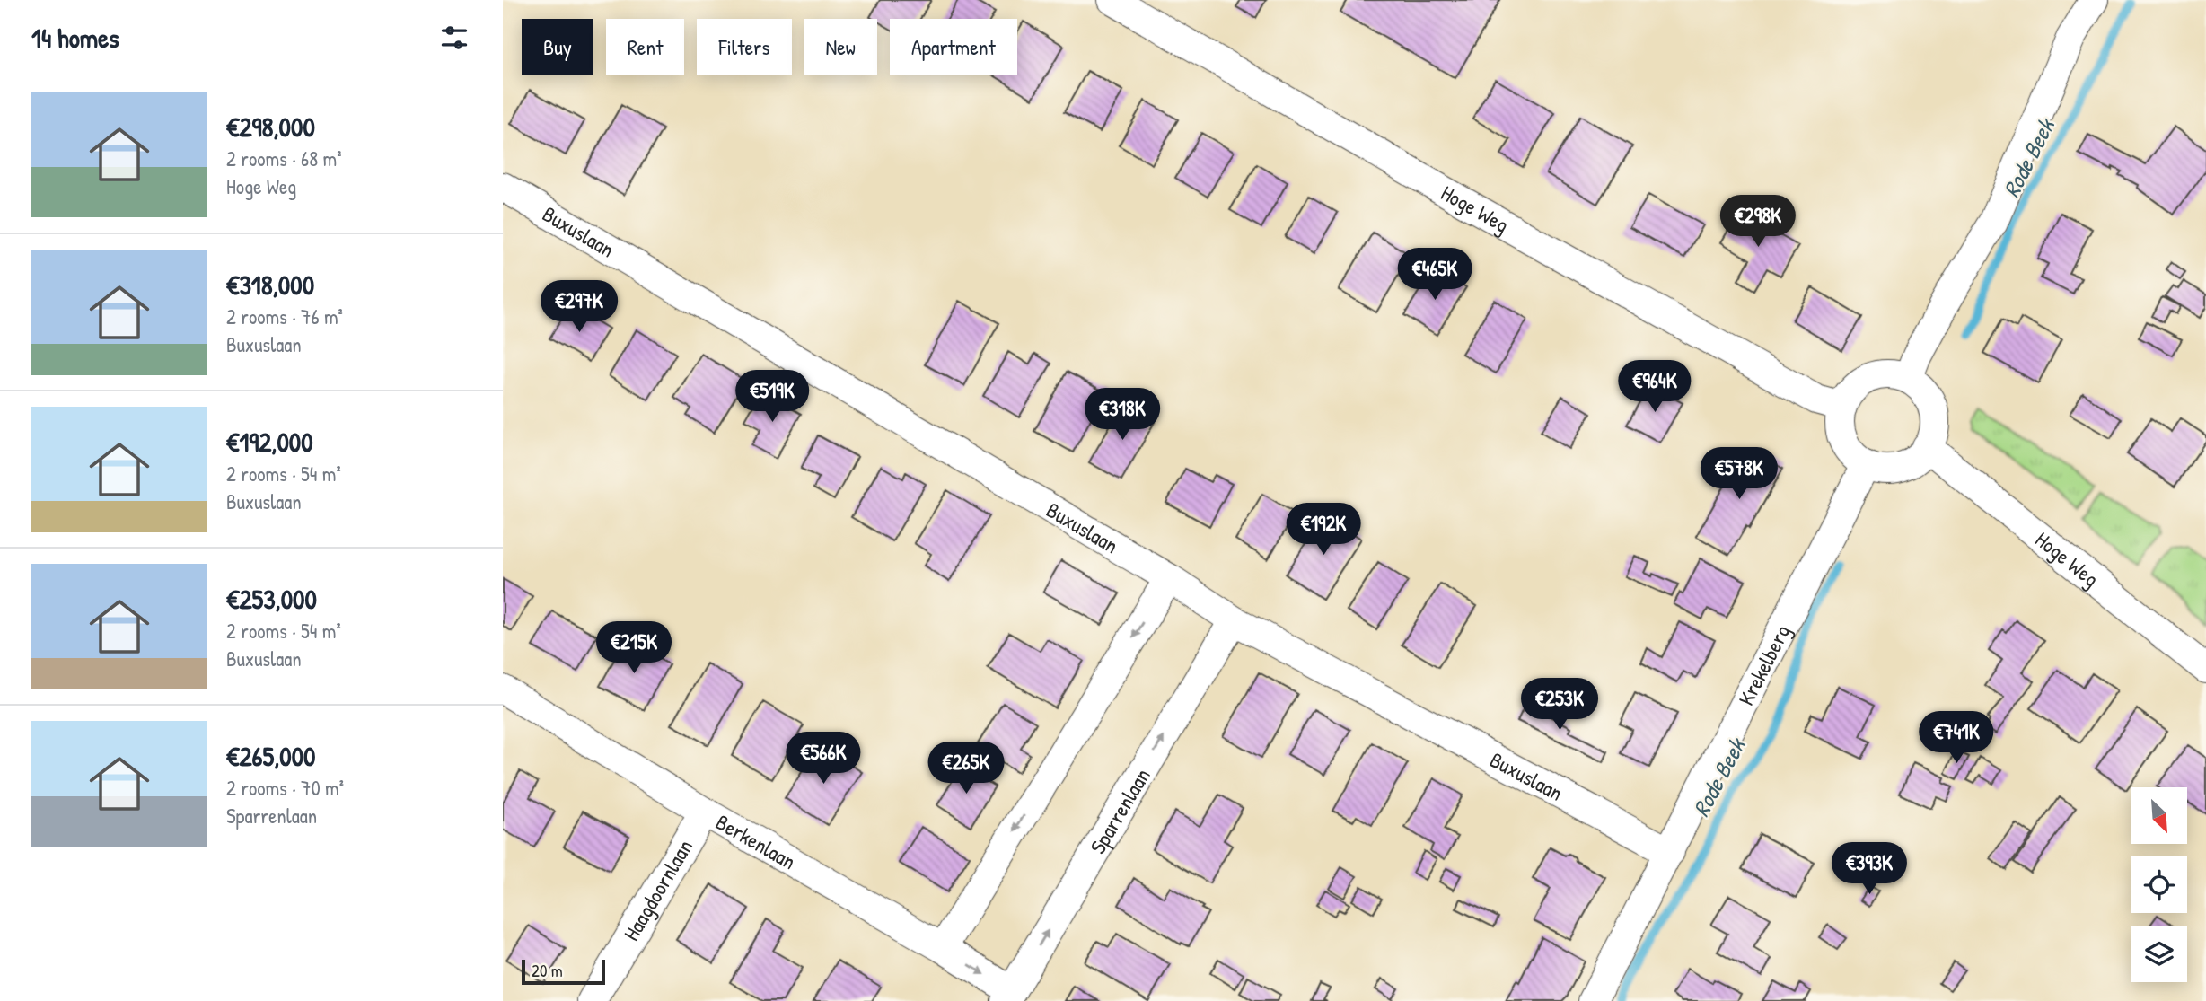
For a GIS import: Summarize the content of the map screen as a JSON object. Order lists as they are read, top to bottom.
{
  "streets": {
    "street": [
      "Hoge Weg",
      "Buxuslaan",
      "Krekelberg",
      "Sparrenlaan",
      "Berkenlaan",
      "Haagdoornlaan"
    ]
  },
  "crossings": [
    ["Hoge Weg", "Krekelberg"],
    ["Buxuslaan", "Krekelberg"],
    ["Buxuslaan", "Sparrenlaan"],
    ["Sparrenlaan", "Berkenlaan"],
    ["Berkenlaan", "Haagdoornlaan"]
  ],
  "water": ["Rode Beek"],
  "scale_bar": "20 m",
  "north": "bottom right",
  "page": {
    "heading": "14 homes",
    "chip": [
      "Buy",
      "Rent",
      "Filters",
      "New",
      "Apartment"
    ],
    "list": [
      {
        "name": "€298,000",
        "note": "2 rooms · 68 m² · Hoge Weg"
      },
      {
        "name": "€318,000",
        "note": "2 rooms · 76 m² · Buxuslaan"
      },
      {
        "name": "€192,000",
        "note": "2 rooms · 54 m² · Buxuslaan"
      },
      {
        "name": "€253,000",
        "note": "2 rooms · 54 m² · Buxuslaan"
      },
      {
        "name": "€265,000",
        "note": "2 rooms · 70 m² · Sparrenlaan"
      }
    ],
    "price": [
      "€298K",
      "€465K",
      "€297K",
      "€964K",
      "€519K",
      "€318K",
      "€578K",
      "€192K",
      "€215K",
      "€253K",
      "€741K",
      "€566K",
      "€265K",
      "€393K"
    ],
    "scale": "20 m"
  }
}
